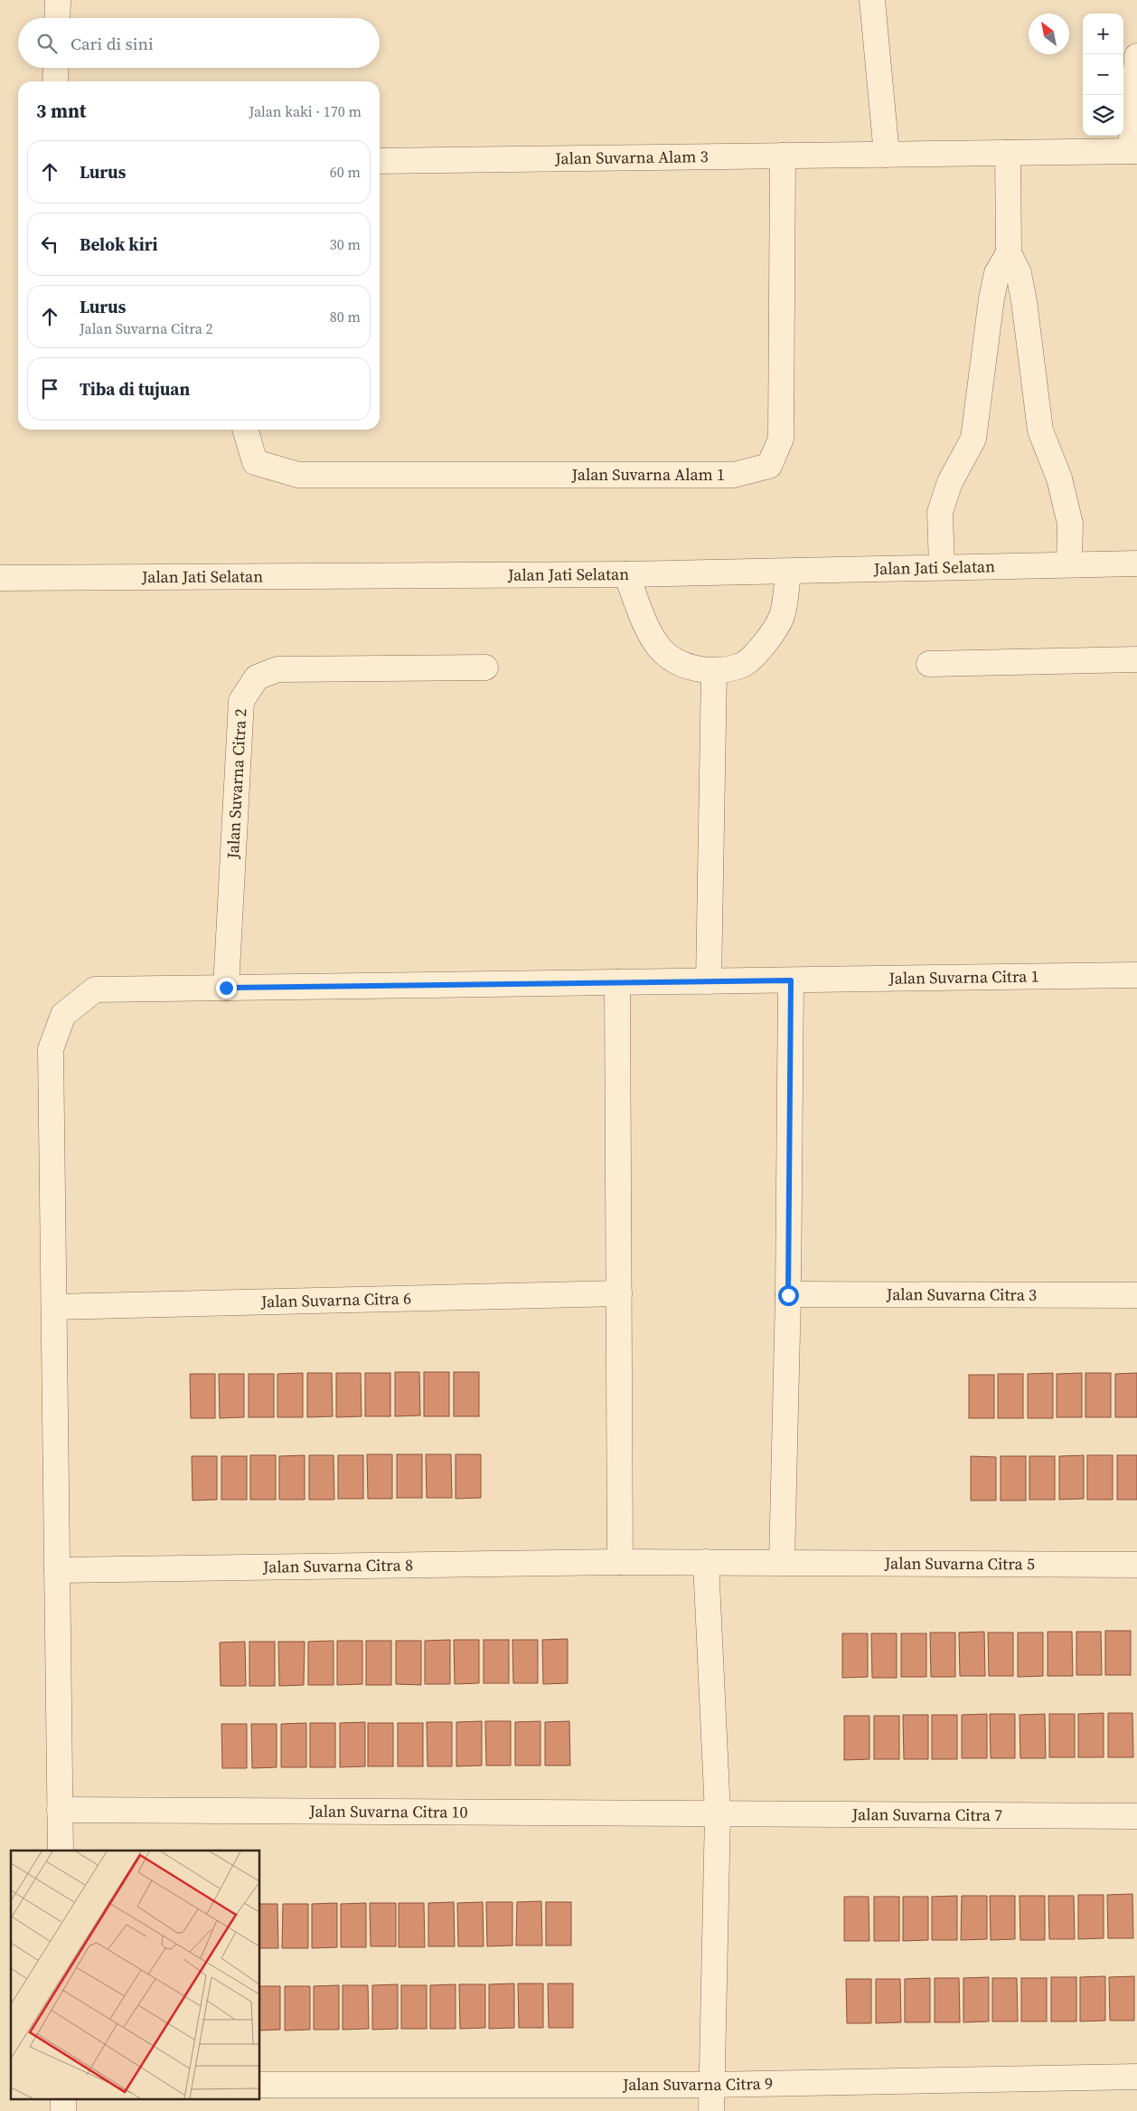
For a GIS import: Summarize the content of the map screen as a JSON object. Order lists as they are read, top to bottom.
{
  "streets": {
    "street": [
      "Jalan Suvarna Alam 3",
      "Jalan Suvarna Alam 1",
      "Jalan Jati Selatan",
      "Jalan Suvarna Citra 2",
      "Jalan Suvarna Citra 1",
      "Jalan Suvarna Citra 3",
      "Jalan Suvarna Citra 6",
      "Jalan Suvarna Citra 5",
      "Jalan Suvarna Citra 8",
      "Jalan Suvarna Citra 10",
      "Jalan Suvarna Citra 7",
      "Jalan Suvarna Citra 9"
    ]
  },
  "crossings": [
    ["Jalan Suvarna Alam 3", "Jalan Suvarna Alam 1"],
    ["Jalan Suvarna Citra 5", "Jalan Suvarna Citra 8"],
    ["Jalan Suvarna Citra 10", "Jalan Suvarna Citra 7"]
  ],
  "north": "top left",
  "page": {
    "map_buttons": ["+", "−"],
    "search": "Cari di sini",
    "heading": ["3 mnt", "Jalan kaki · 170 m"],
    "list": [
      ["Lurus", "60 m"],
      ["Belok kiri", "30 m"],
      ["Lurus", "Jalan Suvarna Citra 2", "80 m"],
      "Tiba di tujuan"
    ]
  }
}
